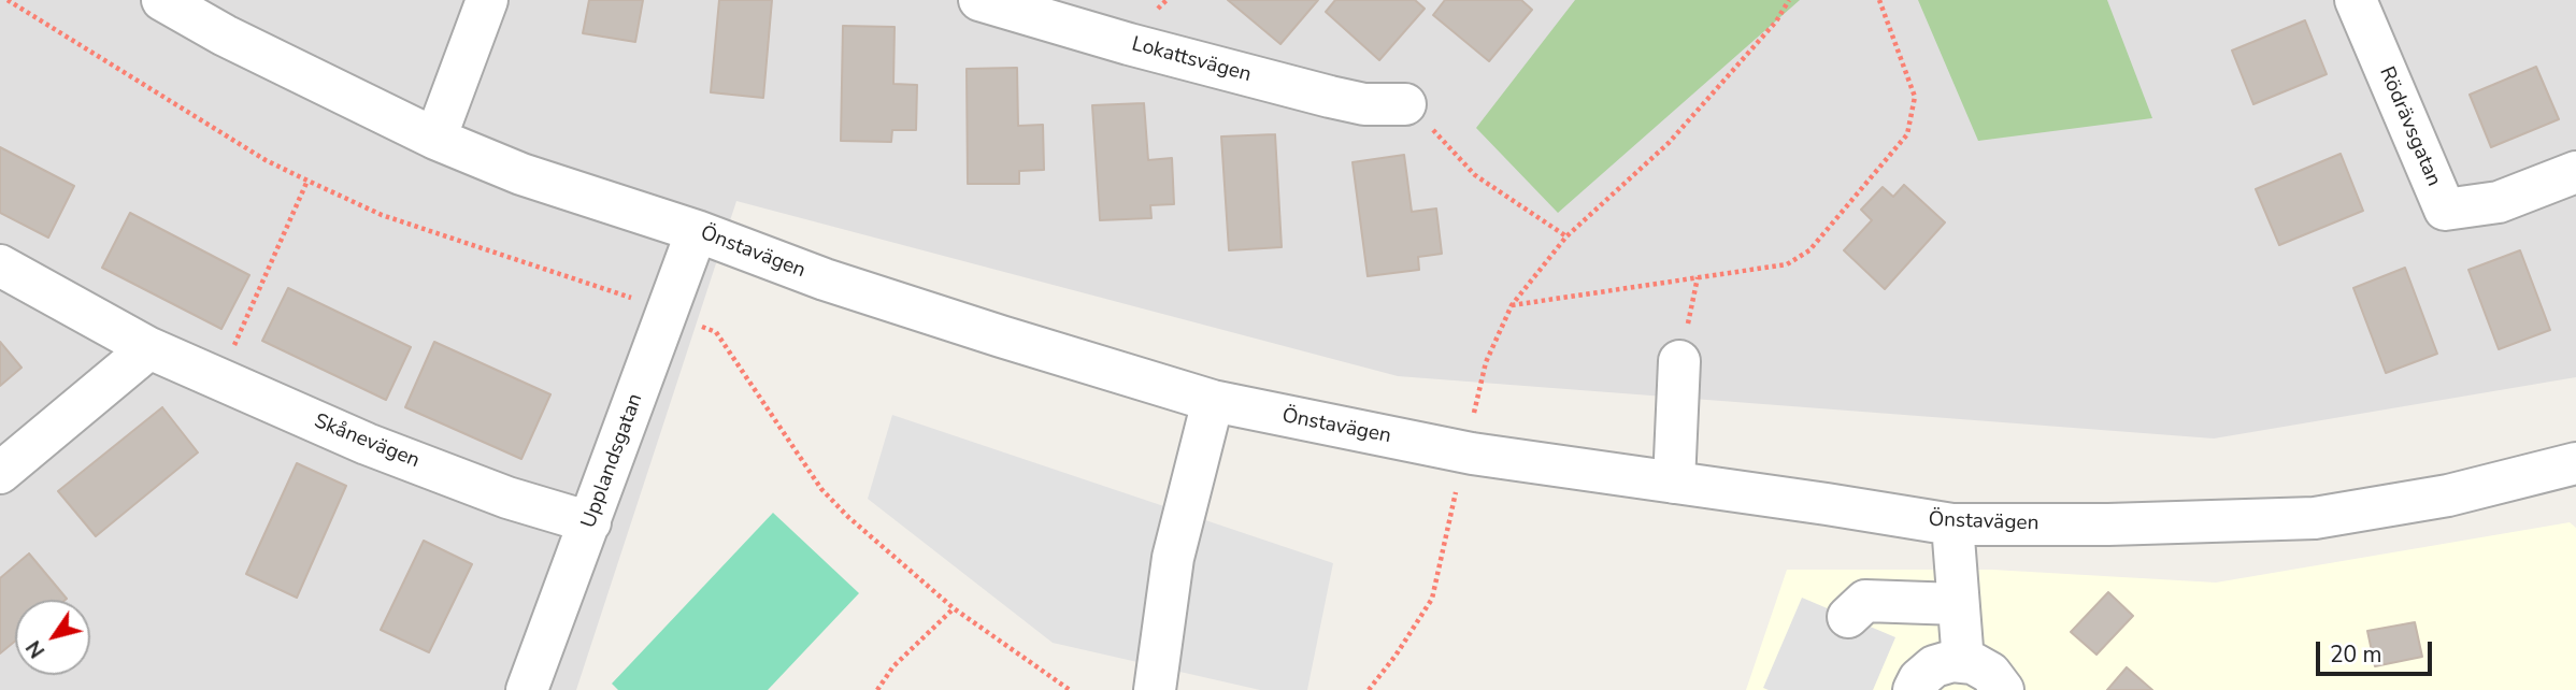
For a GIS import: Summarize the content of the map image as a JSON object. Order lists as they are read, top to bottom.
{
  "streets": {
    "street": [
      "Lokattsvägen",
      "Rödrävsgatan",
      "Önstavägen",
      "Skånevägen",
      "Upplandsgatan"
    ]
  },
  "crossings": [
    ["Önstavägen", "Upplandsgatan"],
    ["Skånevägen", "Upplandsgatan"]
  ],
  "scale_bar": "20 m",
  "north": "bottom left"
}
